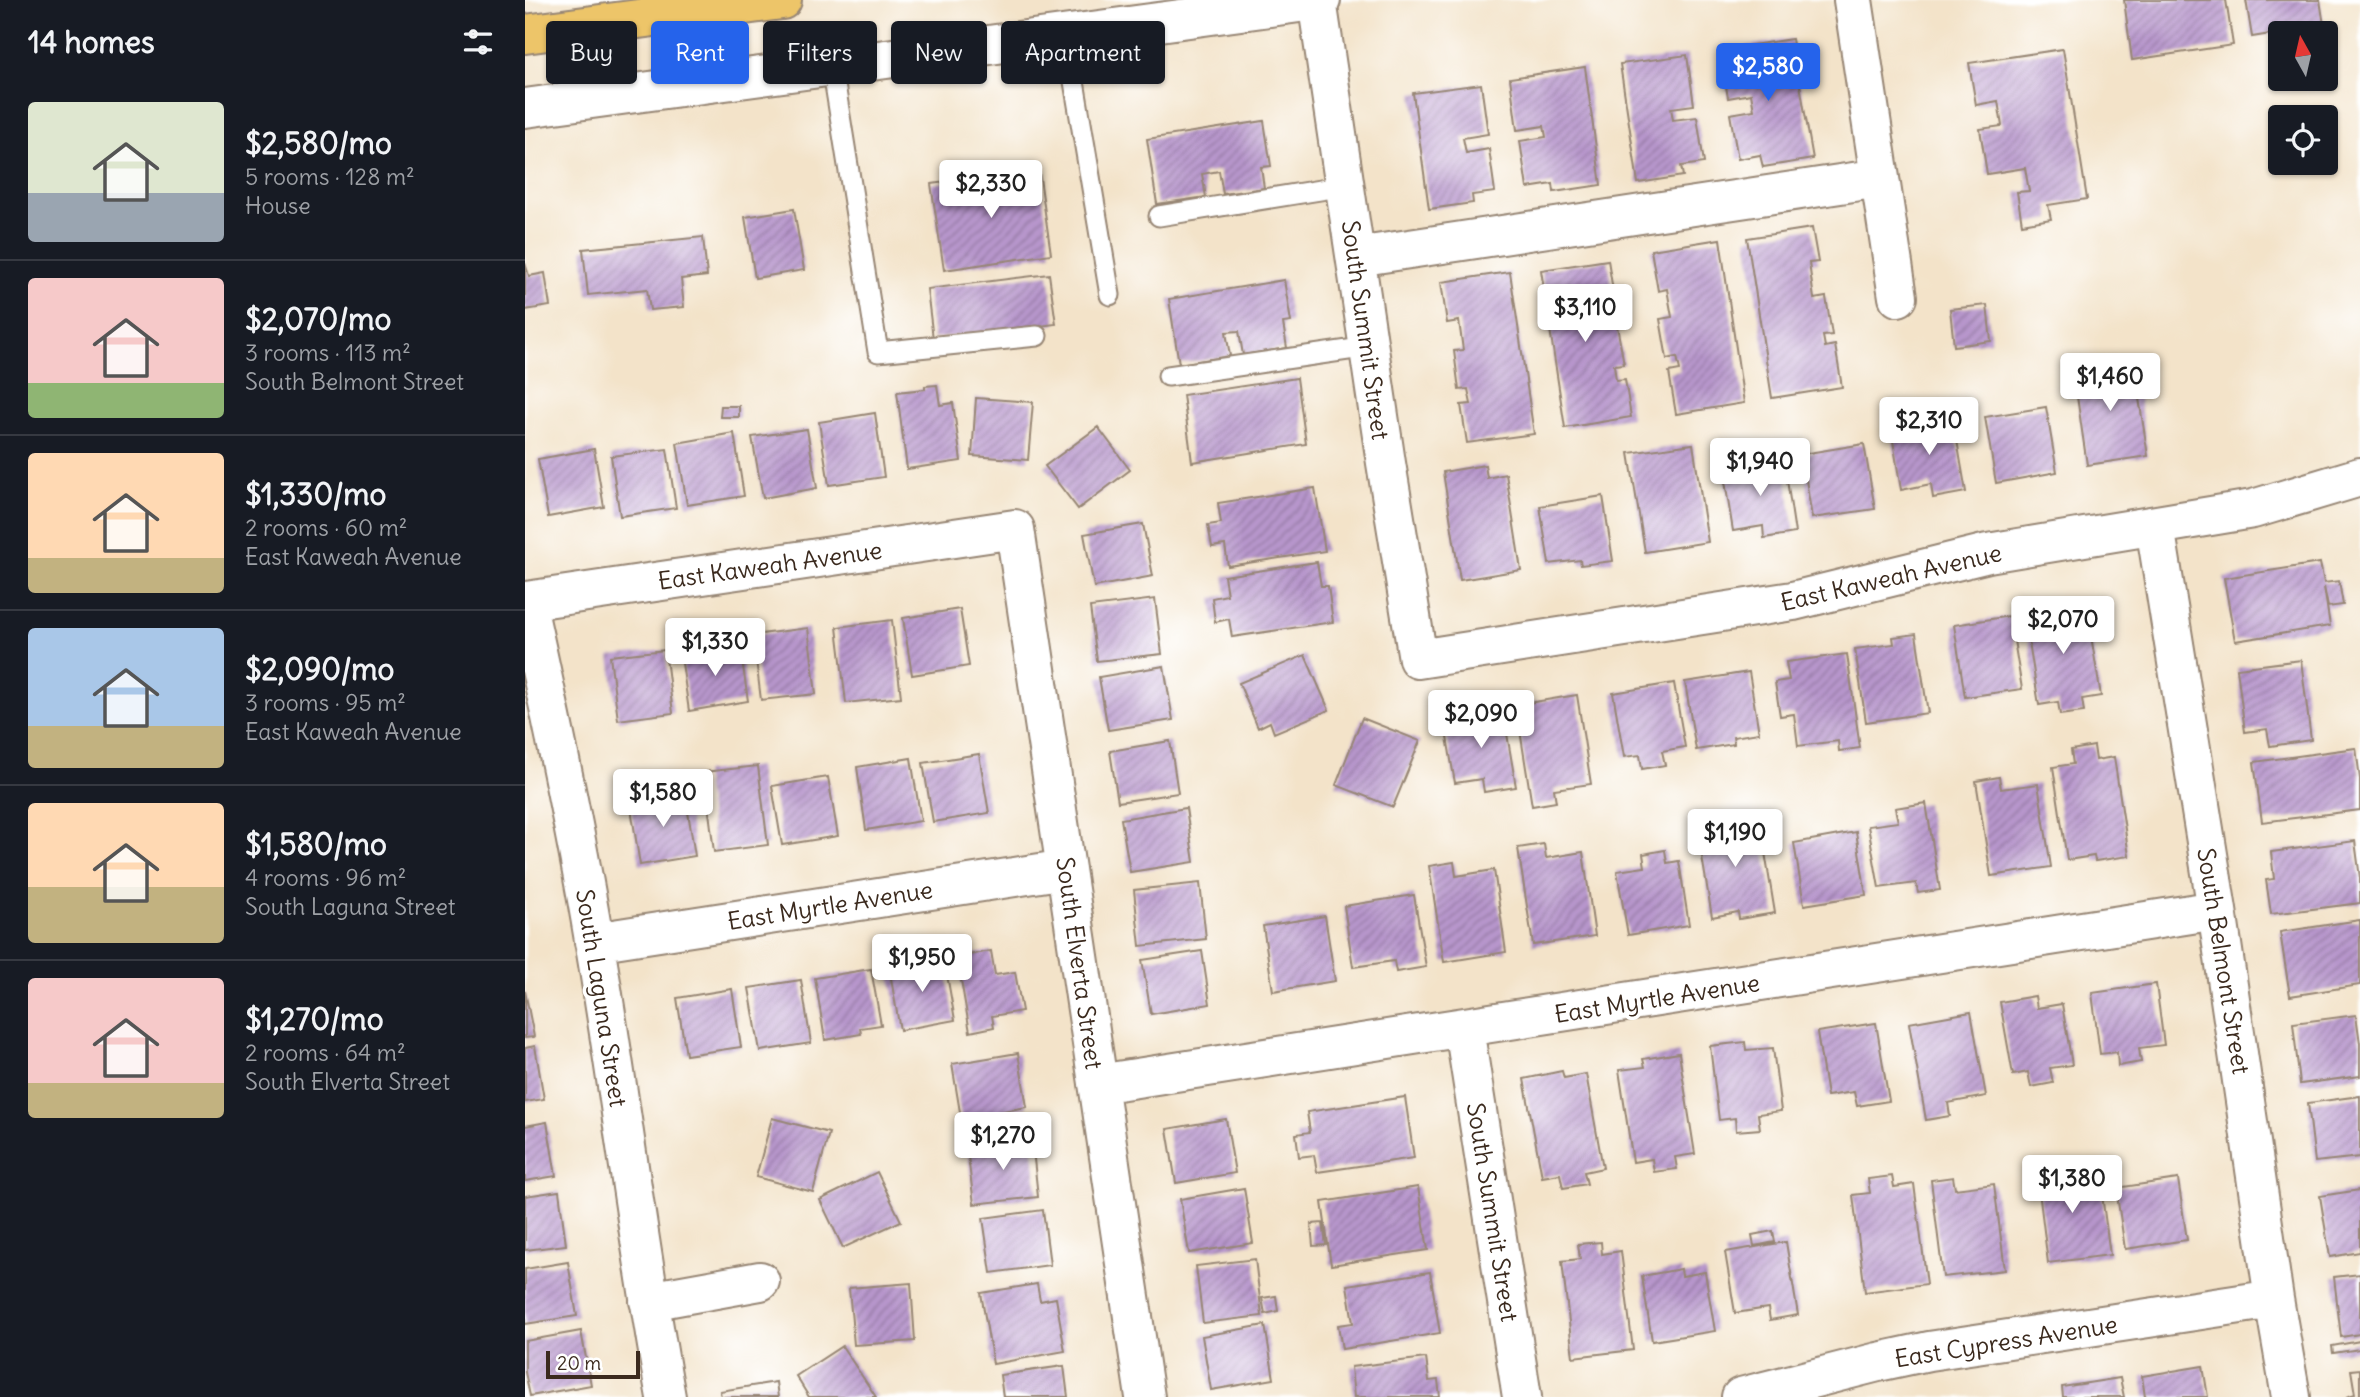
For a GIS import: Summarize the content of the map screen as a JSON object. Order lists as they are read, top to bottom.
{
  "streets": {
    "street": [
      "South Summit Street",
      "East Kaweah Avenue",
      "East Myrtle Avenue",
      "South Belmont Street",
      "South Elverta Street",
      "South Laguna Street",
      "East Cypress Avenue"
    ]
  },
  "crossings": [
    ["South Summit Street", "East Kaweah Avenue"],
    ["South Summit Street", "East Myrtle Avenue"],
    ["East Kaweah Avenue", "South Belmont Street"],
    ["East Kaweah Avenue", "South Elverta Street"],
    ["East Kaweah Avenue", "South Laguna Street"],
    ["East Myrtle Avenue", "South Belmont Street"],
    ["East Myrtle Avenue", "South Elverta Street"],
    ["East Myrtle Avenue", "South Laguna Street"],
    ["South Belmont Street", "East Cypress Avenue"]
  ],
  "scale_bar": "20 m",
  "north": "top",
  "page": {
    "heading": "14 homes",
    "chip": [
      "Buy",
      "Rent",
      "Filters",
      "New",
      "Apartment"
    ],
    "price": [
      "$2,580",
      "$2,330",
      "$3,110",
      "$1,460",
      "$2,310",
      "$1,940",
      "$2,070",
      "$1,330",
      "$2,090",
      "$1,580",
      "$1,190",
      "$1,950",
      "$1,270",
      "$1,380"
    ],
    "list": [
      {
        "name": "$2,580/mo",
        "note": "5 rooms · 128 m² · House"
      },
      {
        "name": "$2,070/mo",
        "note": "3 rooms · 113 m² · South Belmont Street"
      },
      {
        "name": "$1,330/mo",
        "note": "2 rooms · 60 m² · East Kaweah Avenue"
      },
      {
        "name": "$2,090/mo",
        "note": "3 rooms · 95 m² · East Kaweah Avenue"
      },
      {
        "name": "$1,580/mo",
        "note": "4 rooms · 96 m² · South Laguna Street"
      },
      {
        "name": "$1,270/mo",
        "note": "2 rooms · 64 m² · South Elverta Street"
      }
    ],
    "scale": "20 m"
  }
}
